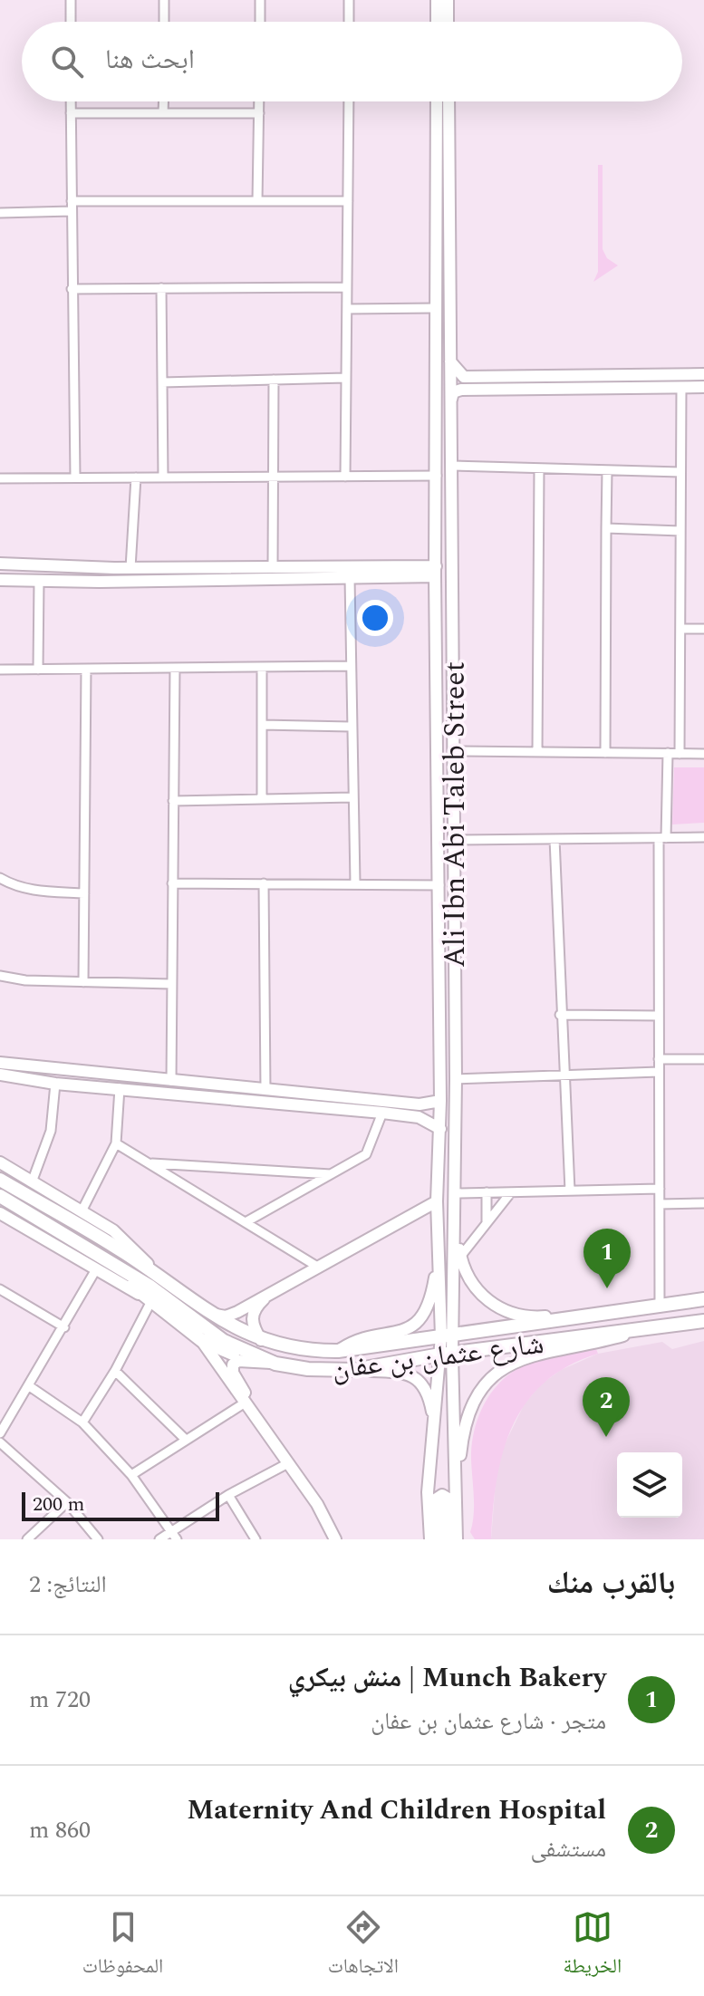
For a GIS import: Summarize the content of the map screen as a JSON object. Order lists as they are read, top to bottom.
{
  "streets": {
    "main road": ["شارع عثمان بن عفان"],
    "street": ["Ali Ibn Abi Taleb Street"]
  },
  "crossings": [
    ["Ali Ibn Abi Taleb Street", "شارع عثمان بن عفان"]
  ],
  "scale_bar": "200 m",
  "page": {
    "search": "ابحث هنا",
    "pins": ["1", "2"],
    "scale": "200 m",
    "heading": ["بالقرب منك", "النتائج: 2"],
    "list": [
      {
        "mark": "1",
        "name": "Munch Bakery | منش بيكري",
        "note": "متجر · شارع عثمان بن عفان",
        "value": "720 m"
      },
      {
        "mark": "2",
        "name": "Maternity And Children Hospital",
        "note": "مستشفى",
        "value": "860 m"
      }
    ],
    "nav": ["الخريطة", "الاتجاهات", "المحفوظات"]
  }
}
